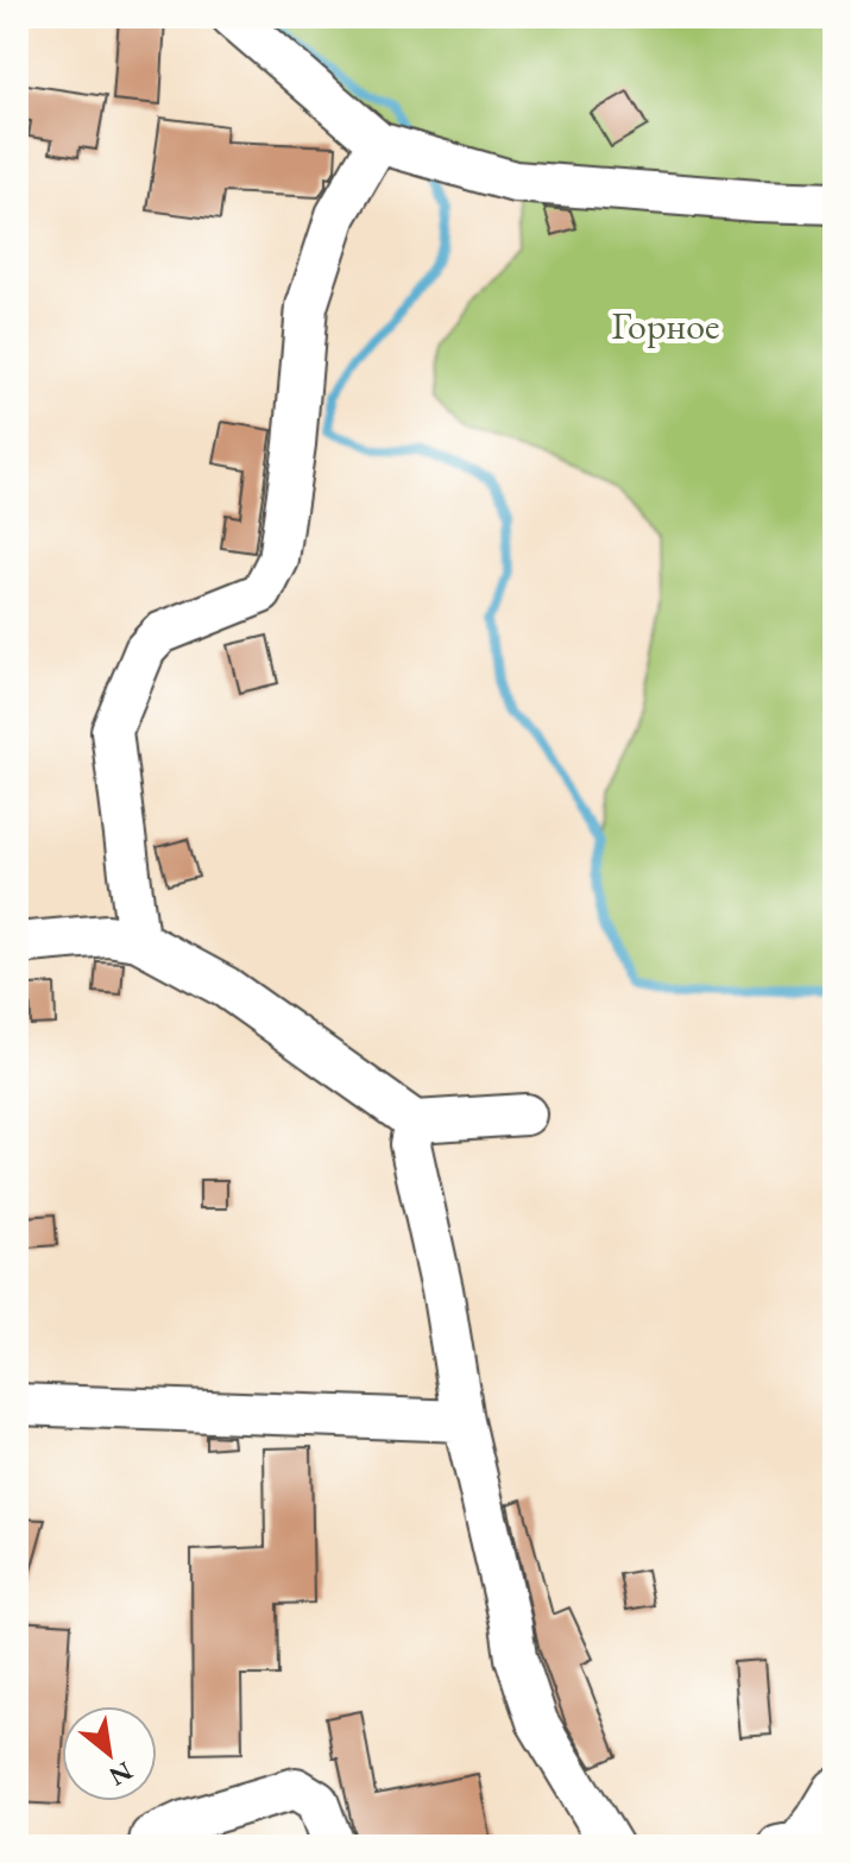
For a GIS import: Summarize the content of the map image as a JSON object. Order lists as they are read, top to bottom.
{
  "parks": ["Горное"],
  "north": "bottom right"
}
